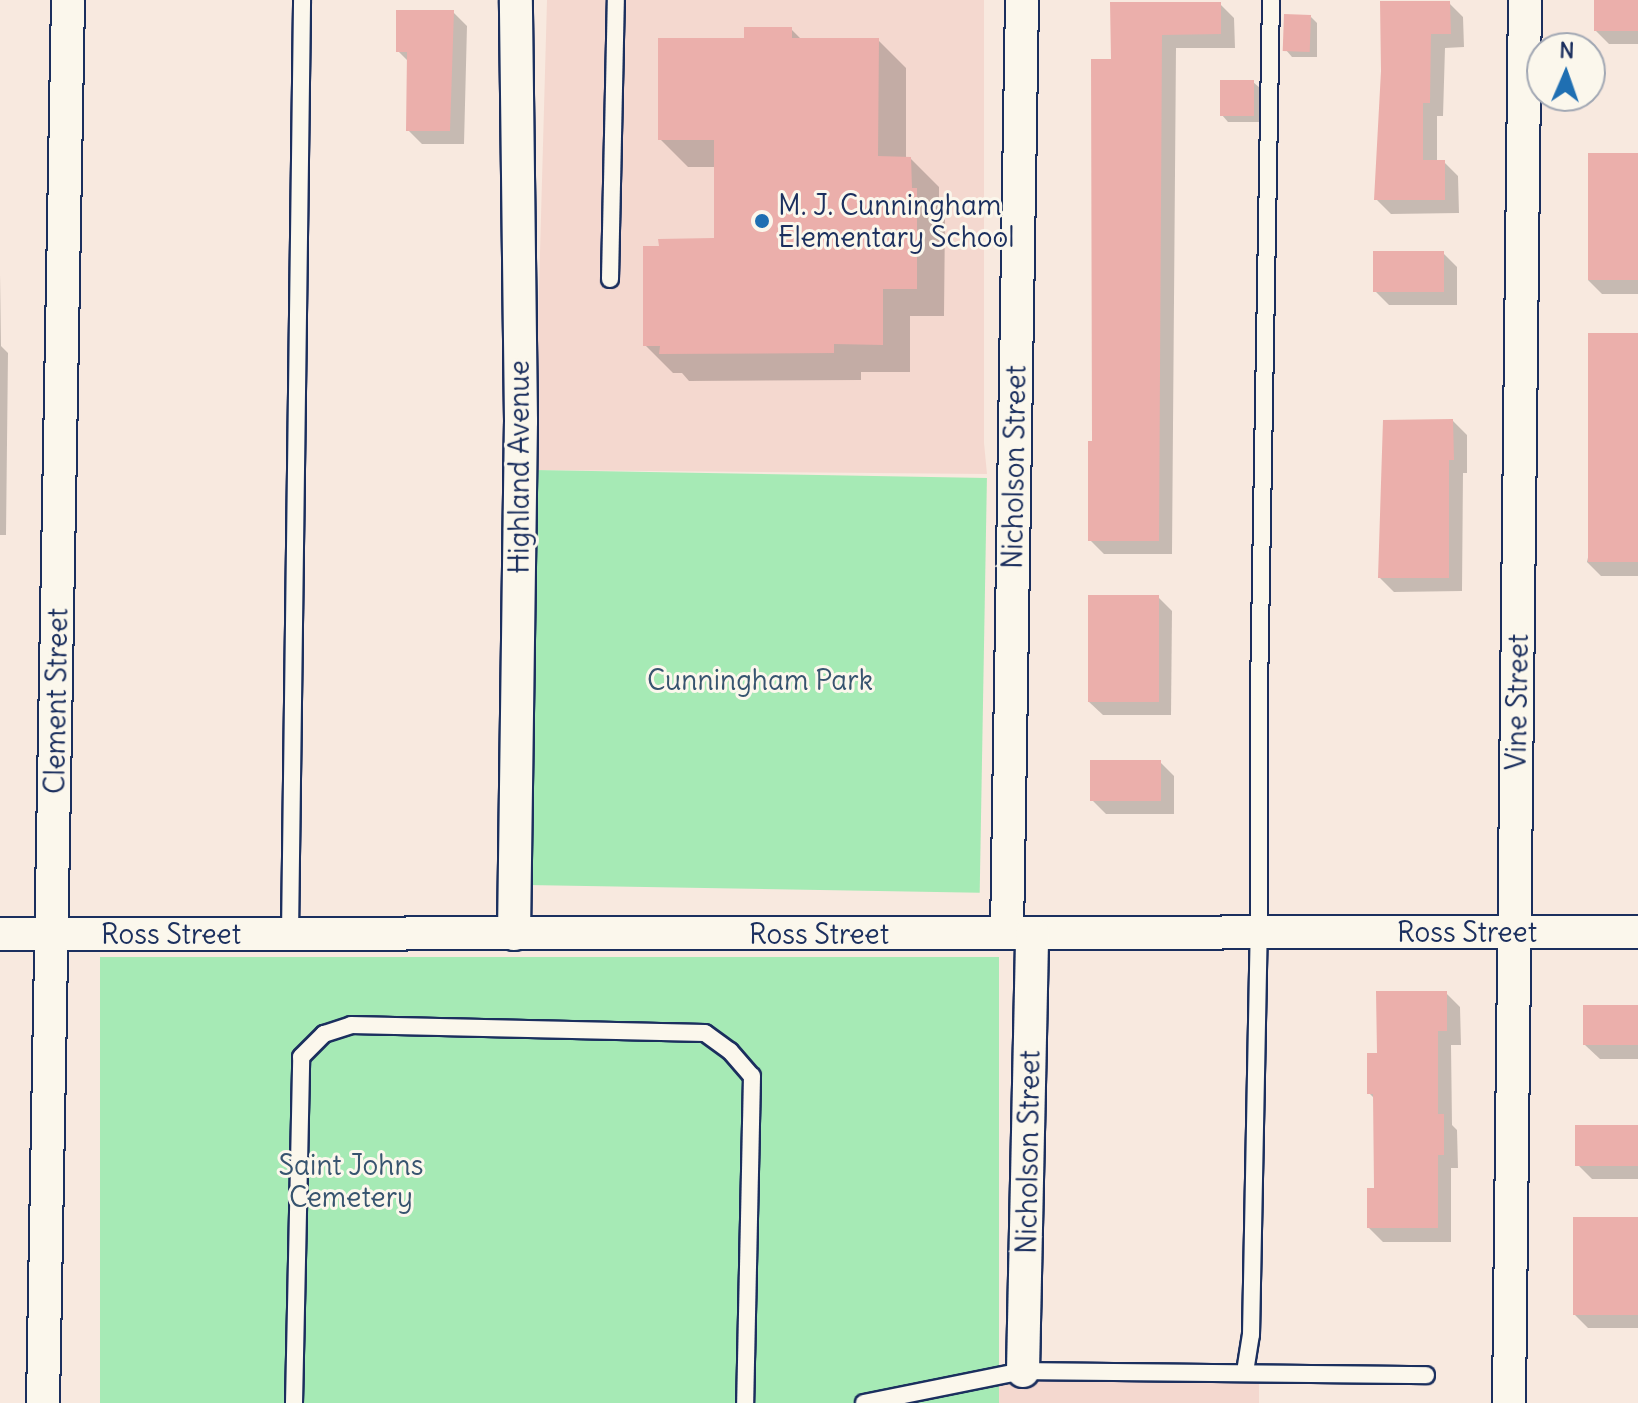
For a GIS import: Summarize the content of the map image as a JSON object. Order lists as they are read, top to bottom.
{
  "streets": {
    "street": [
      "Highland Avenue",
      "Nicholson Street",
      "Clement Street",
      "Vine Street",
      "Ross Street"
    ]
  },
  "crossings": [
    ["Highland Avenue", "Ross Street"],
    ["Nicholson Street", "Ross Street"],
    ["Clement Street", "Ross Street"],
    ["Vine Street", "Ross Street"]
  ],
  "parks": ["Cunningham Park", "Saint Johns Cemetery"],
  "places": ["M. J. Cunningham Elementary School"],
  "north": "top"
}
